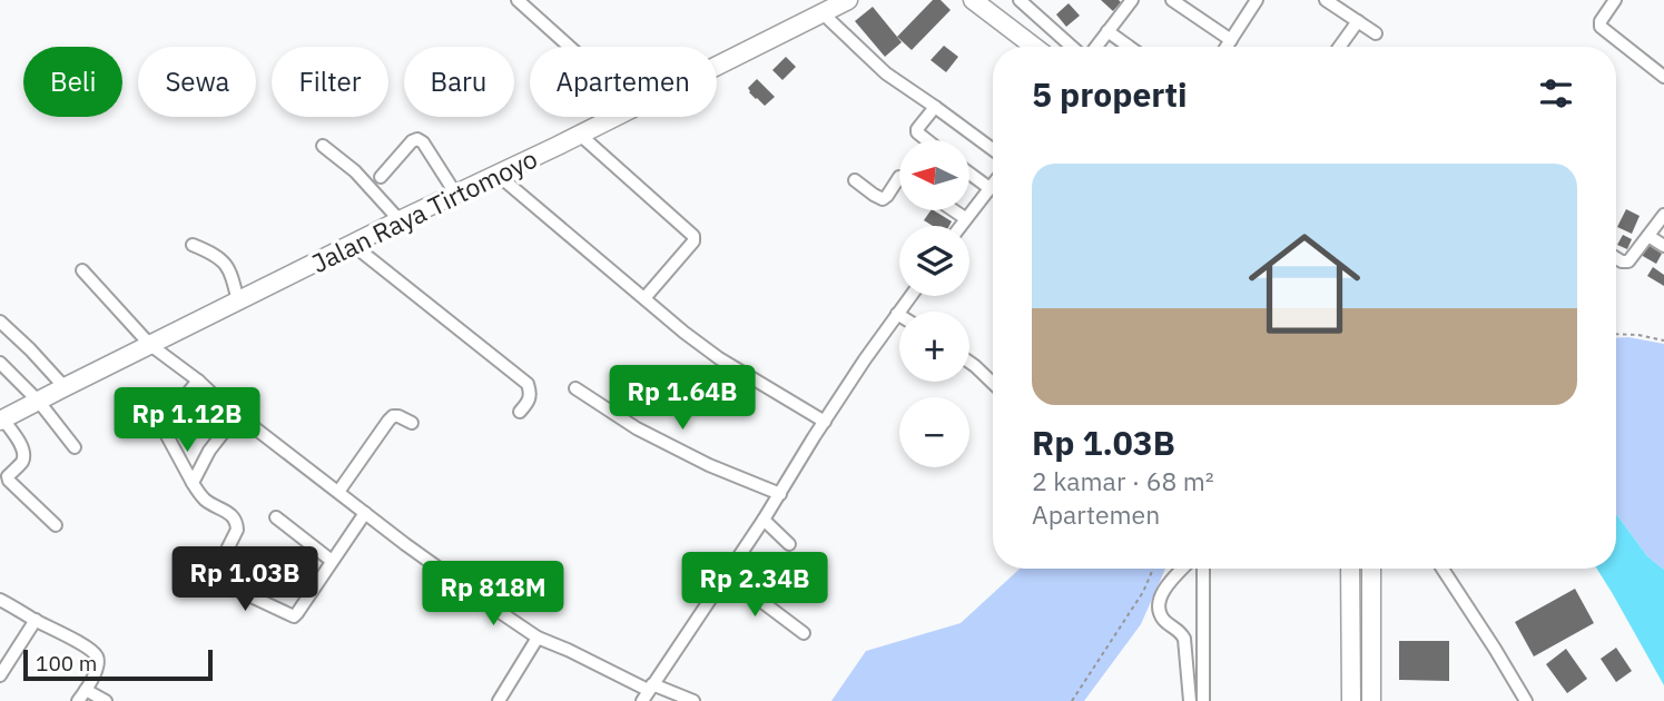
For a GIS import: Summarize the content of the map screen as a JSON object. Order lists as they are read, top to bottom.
{
  "streets": {
    "street": ["Jalan Raya Tirtomoyo"]
  },
  "scale_bar": "100 m",
  "north": "left",
  "page": {
    "chip": [
      "Beli",
      "Sewa",
      "Filter",
      "Baru",
      "Apartemen"
    ],
    "heading": "5 properti",
    "map_buttons": ["+", "−"],
    "list": [
      {
        "name": "Rp 1.03B",
        "note": "2 kamar · 68 m² · Apartemen"
      }
    ],
    "price": [
      "Rp 1.64B",
      "Rp 1.12B",
      "Rp 1.03B",
      "Rp 2.34B",
      "Rp 818M"
    ],
    "scale": "100 m"
  }
}
